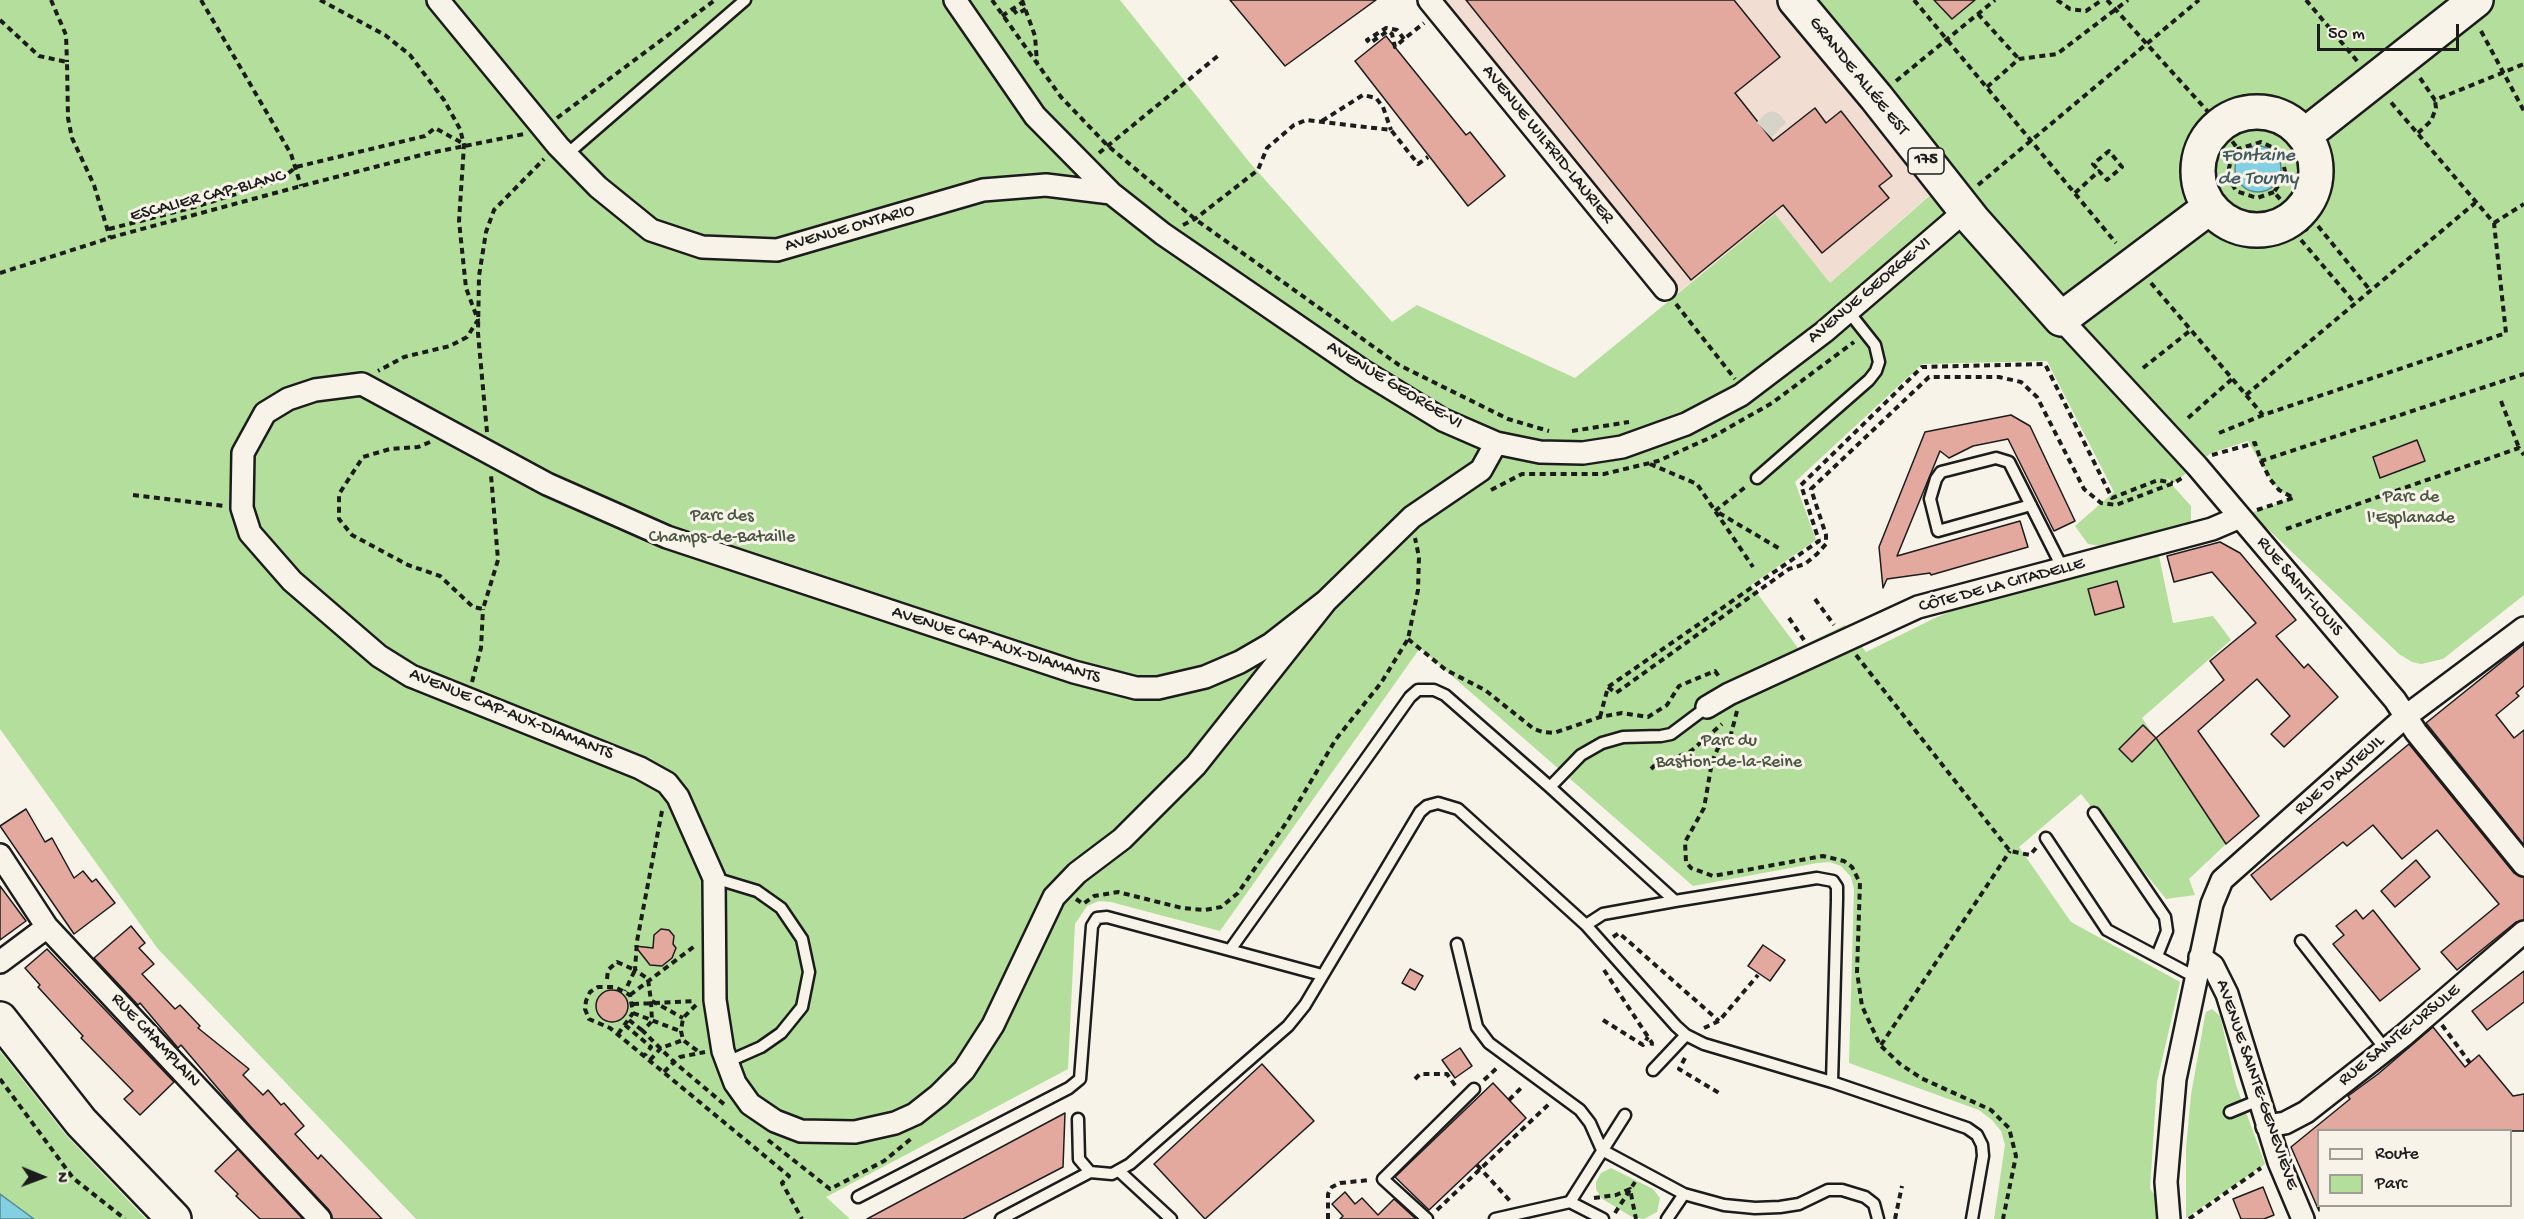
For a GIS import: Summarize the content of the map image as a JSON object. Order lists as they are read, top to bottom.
{
  "streets": {
    "main road": ["GRANDE ALLÉE EST", "175"],
    "street": [
      "AVENUE WILFRID-LAURIER",
      "AVENUE ONTARIO",
      "AVENUE GEORGE-VI",
      "CÔTE DE LA CITADELLE",
      "RUE SAINT-LOUIS",
      "AVENUE CAP-AUX-DIAMANTS",
      "RUE D'AUTEUIL",
      "RUE SAINTE-URSULE",
      "RUE CHAMPLAIN",
      "AVENUE SAINTE-GENEVIÈVE"
    ],
    "path": ["ESCALIER CAP-BLANC"]
  },
  "crossings": [
    ["GRANDE ALLÉE EST", "AVENUE GEORGE-VI"],
    ["GRANDE ALLÉE EST", "RUE SAINT-LOUIS"],
    ["ESCALIER CAP-BLANC", "AVENUE ONTARIO"],
    ["AVENUE ONTARIO", "AVENUE GEORGE-VI"],
    ["AVENUE GEORGE-VI", "AVENUE CAP-AUX-DIAMANTS"],
    ["CÔTE DE LA CITADELLE", "RUE SAINT-LOUIS"],
    ["RUE SAINT-LOUIS", "RUE D'AUTEUIL"],
    ["RUE D'AUTEUIL", "AVENUE SAINTE-GENEVIÈVE"],
    ["RUE SAINTE-URSULE", "AVENUE SAINTE-GENEVIÈVE"]
  ],
  "water": ["Fontaine de Tourny"],
  "parks": ["Parc de l'Esplanade", "Parc des Champs-de-Bataille", "Parc du Bastion-de-la-Reine"],
  "legend": ["Route", "Parc"],
  "scale_bar": "50 m",
  "north": "right"
}
